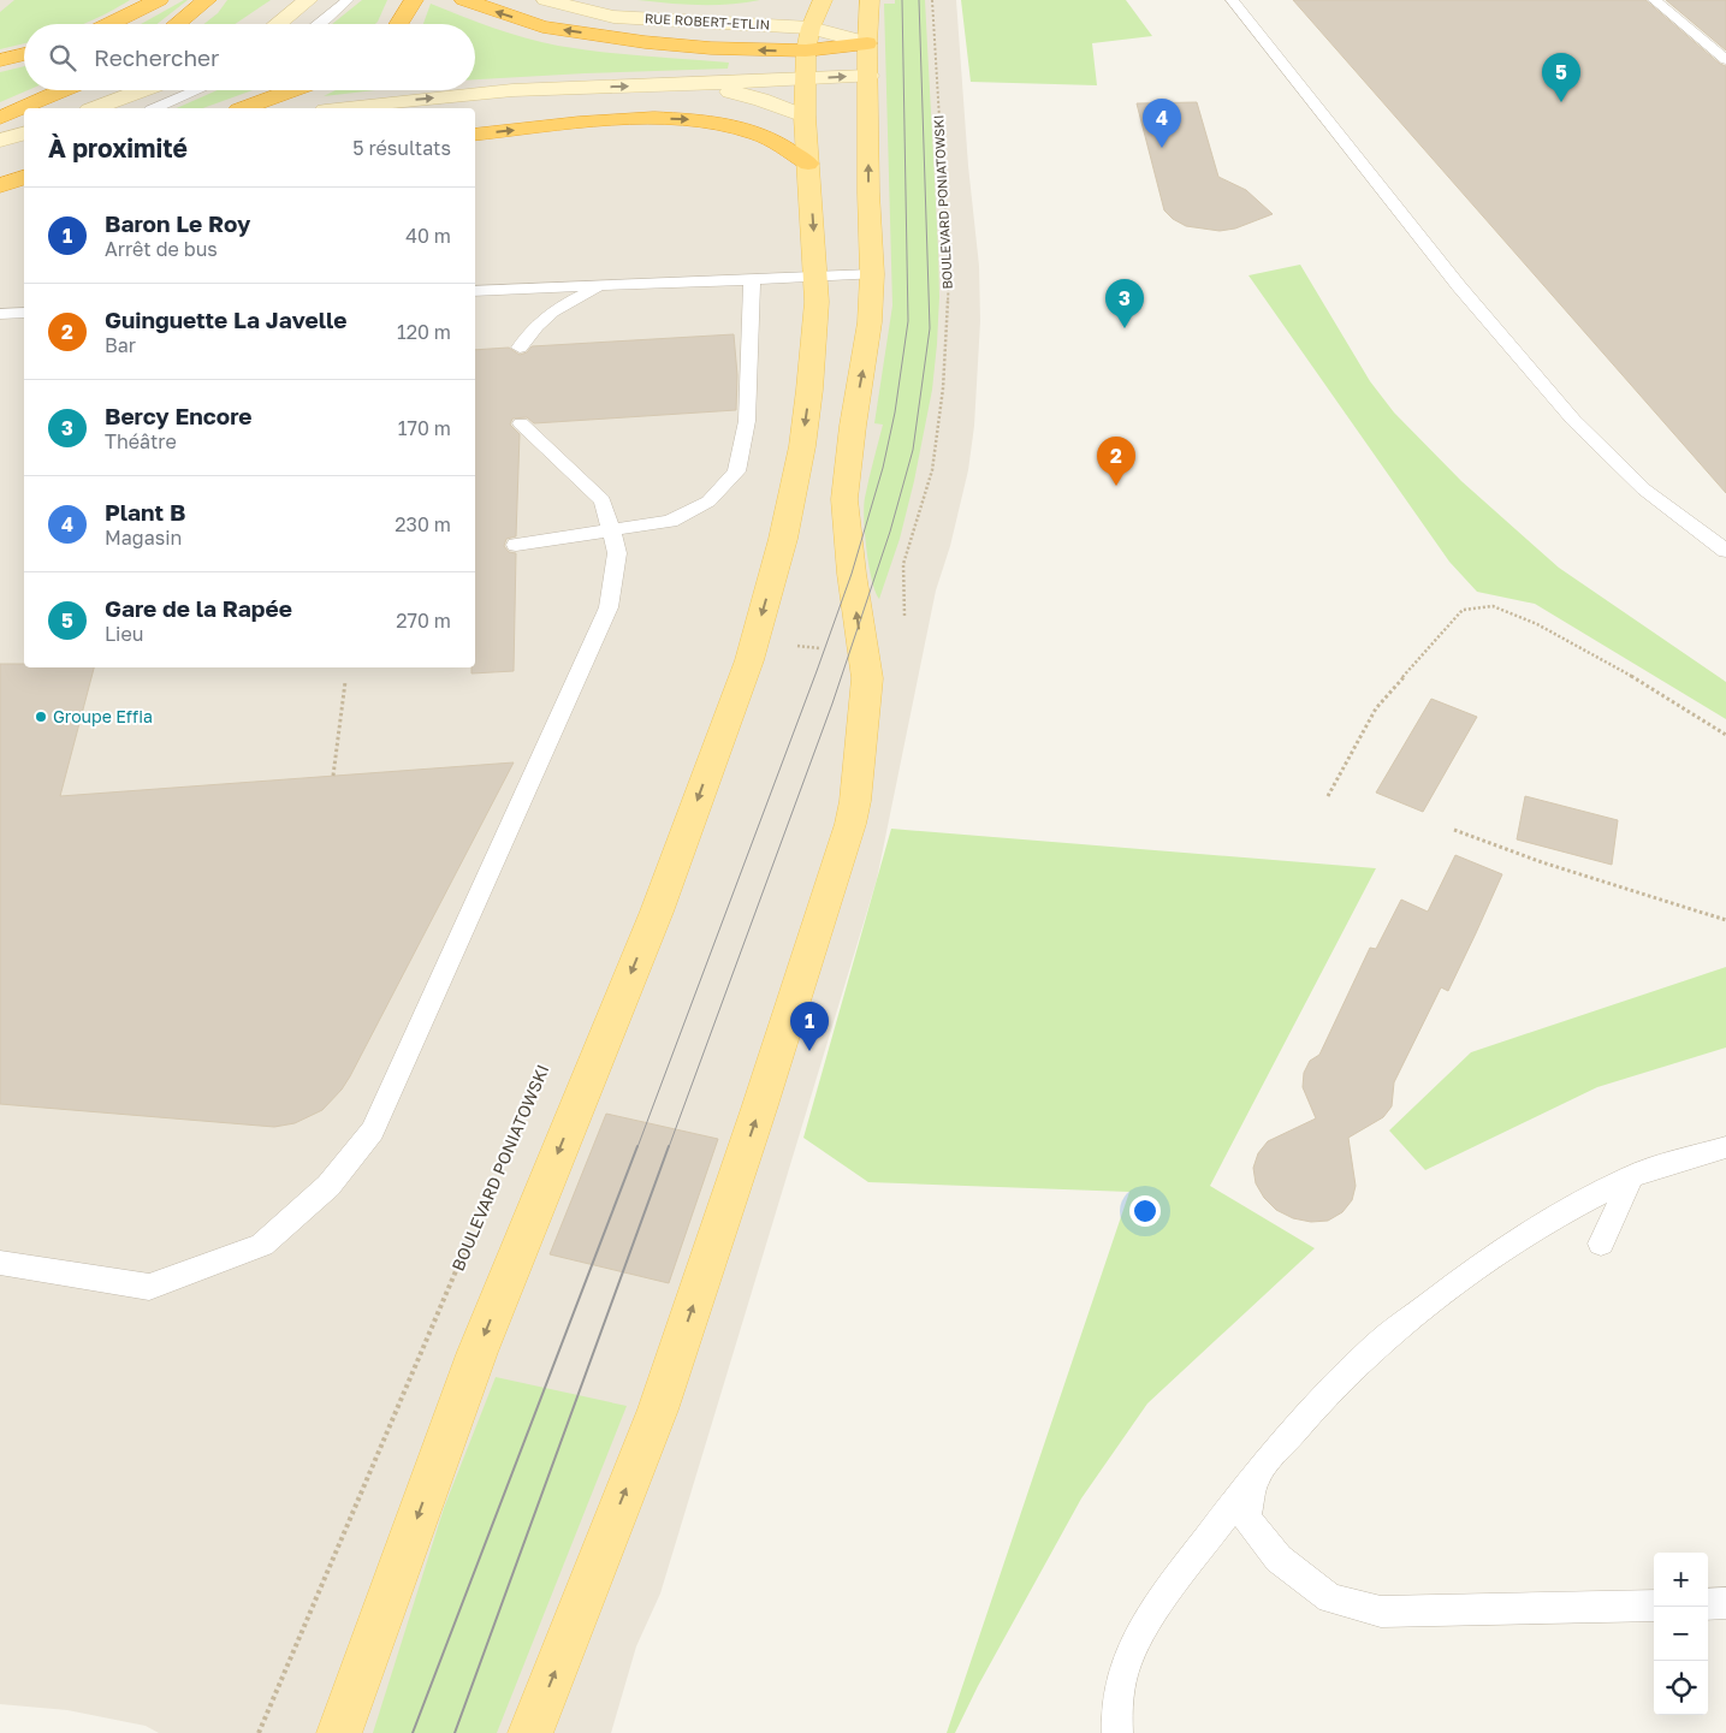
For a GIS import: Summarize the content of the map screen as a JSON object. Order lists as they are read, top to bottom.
{
  "streets": {
    "main road": ["RUE ROBERT-ETLIN"],
    "path": ["BOULEVARD PONIATOWSKI"]
  },
  "places": ["Groupe Effia"],
  "page": {
    "search": "Rechercher",
    "pins": [
      "5",
      "4",
      "3",
      "2",
      "1"
    ],
    "heading": ["À proximité", "5 résultats"],
    "list": [
      {
        "mark": "1",
        "name": "Baron Le Roy",
        "note": "Arrêt de bus",
        "value": "40 m"
      },
      {
        "mark": "2",
        "name": "Guinguette La Javelle",
        "note": "Bar",
        "value": "120 m"
      },
      {
        "mark": "3",
        "name": "Bercy Encore",
        "note": "Théâtre",
        "value": "170 m"
      },
      {
        "mark": "4",
        "name": "Plant B",
        "note": "Magasin",
        "value": "230 m"
      },
      {
        "mark": "5",
        "name": "Gare de la Rapée",
        "note": "Lieu",
        "value": "270 m"
      }
    ],
    "map_buttons": ["+", "−"]
  }
}
